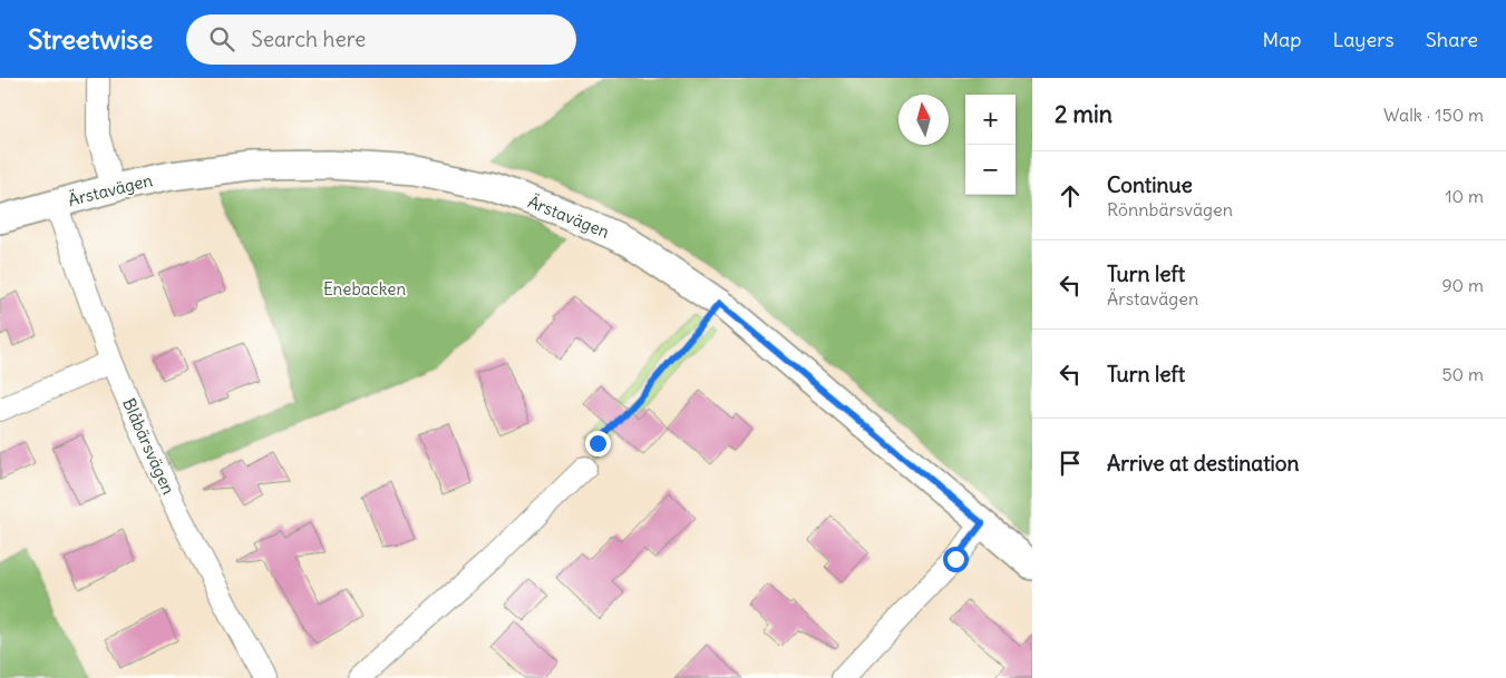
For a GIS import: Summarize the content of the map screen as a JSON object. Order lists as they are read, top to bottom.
{
  "streets": {
    "street": ["Ärstavägen", "Blåbärsvägen"]
  },
  "crossings": [
    ["Ärstavägen", "Blåbärsvägen"]
  ],
  "parks": ["Enebacken"],
  "north": "top",
  "page": {
    "header": "Streetwise",
    "search": "Search here",
    "nav": ["Map", "Layers", "Share"],
    "heading": ["2 min", "Walk · 150 m"],
    "map_buttons": ["+", "−"],
    "list": [
      ["Continue", "Rönnbärsvägen", "10 m"],
      ["Turn left", "Ärstavägen", "90 m"],
      ["Turn left", "50 m"],
      "Arrive at destination"
    ]
  }
}
